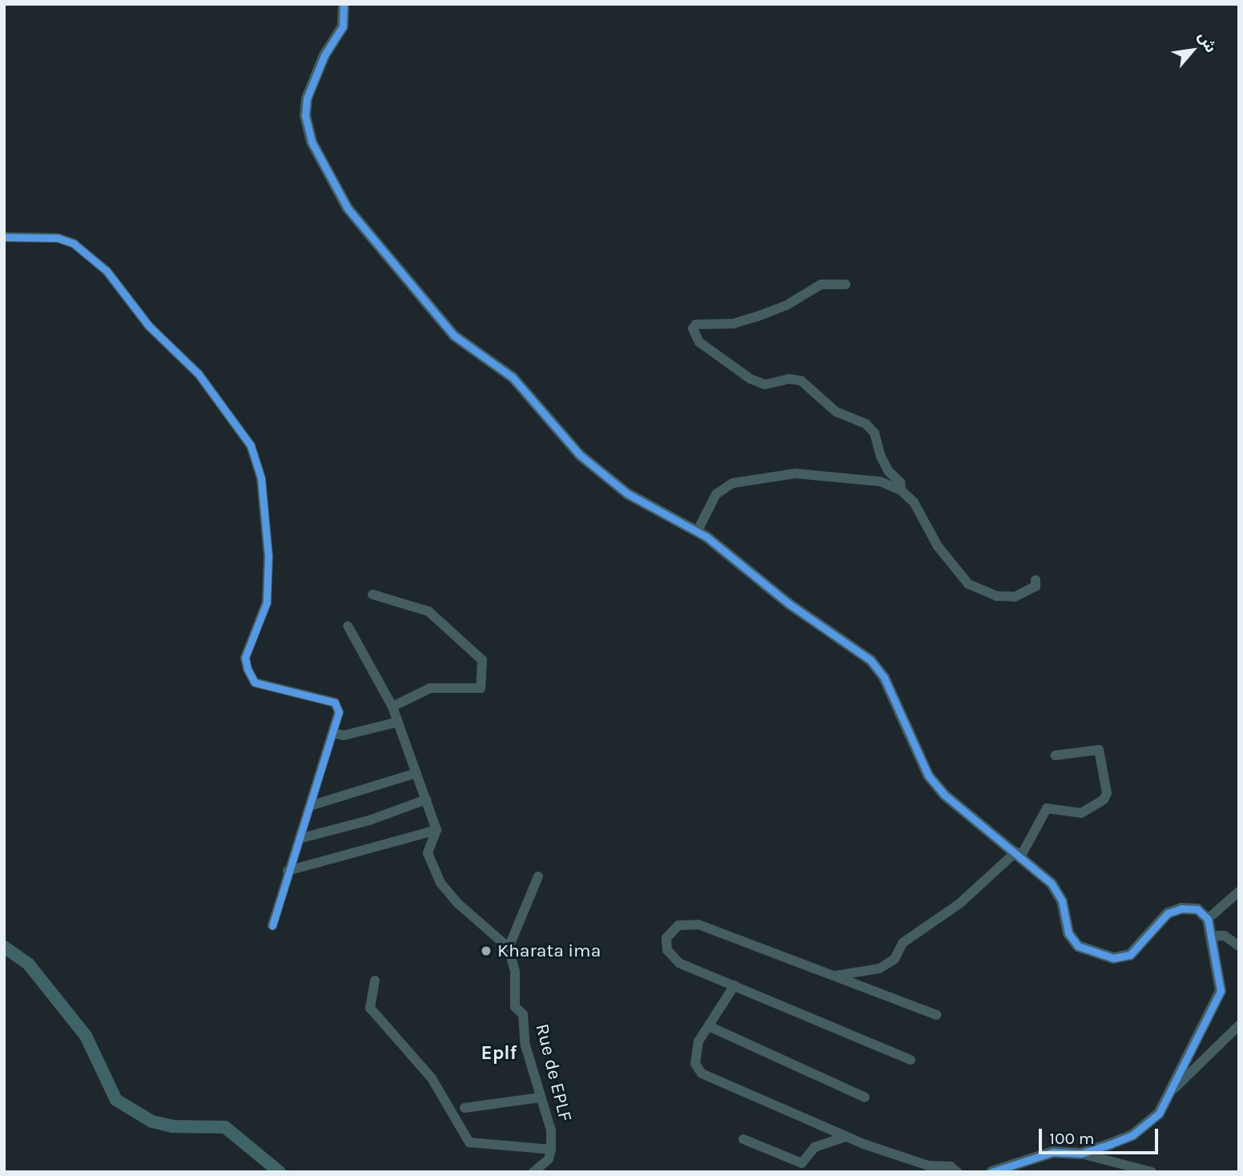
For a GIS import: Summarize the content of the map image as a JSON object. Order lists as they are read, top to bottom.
{
  "streets": {
    "street": ["Rue de EPLF"]
  },
  "districts": ["Eplf"],
  "places": ["Kharata ima"],
  "scale_bar": "100 m",
  "north": "top right"
}
